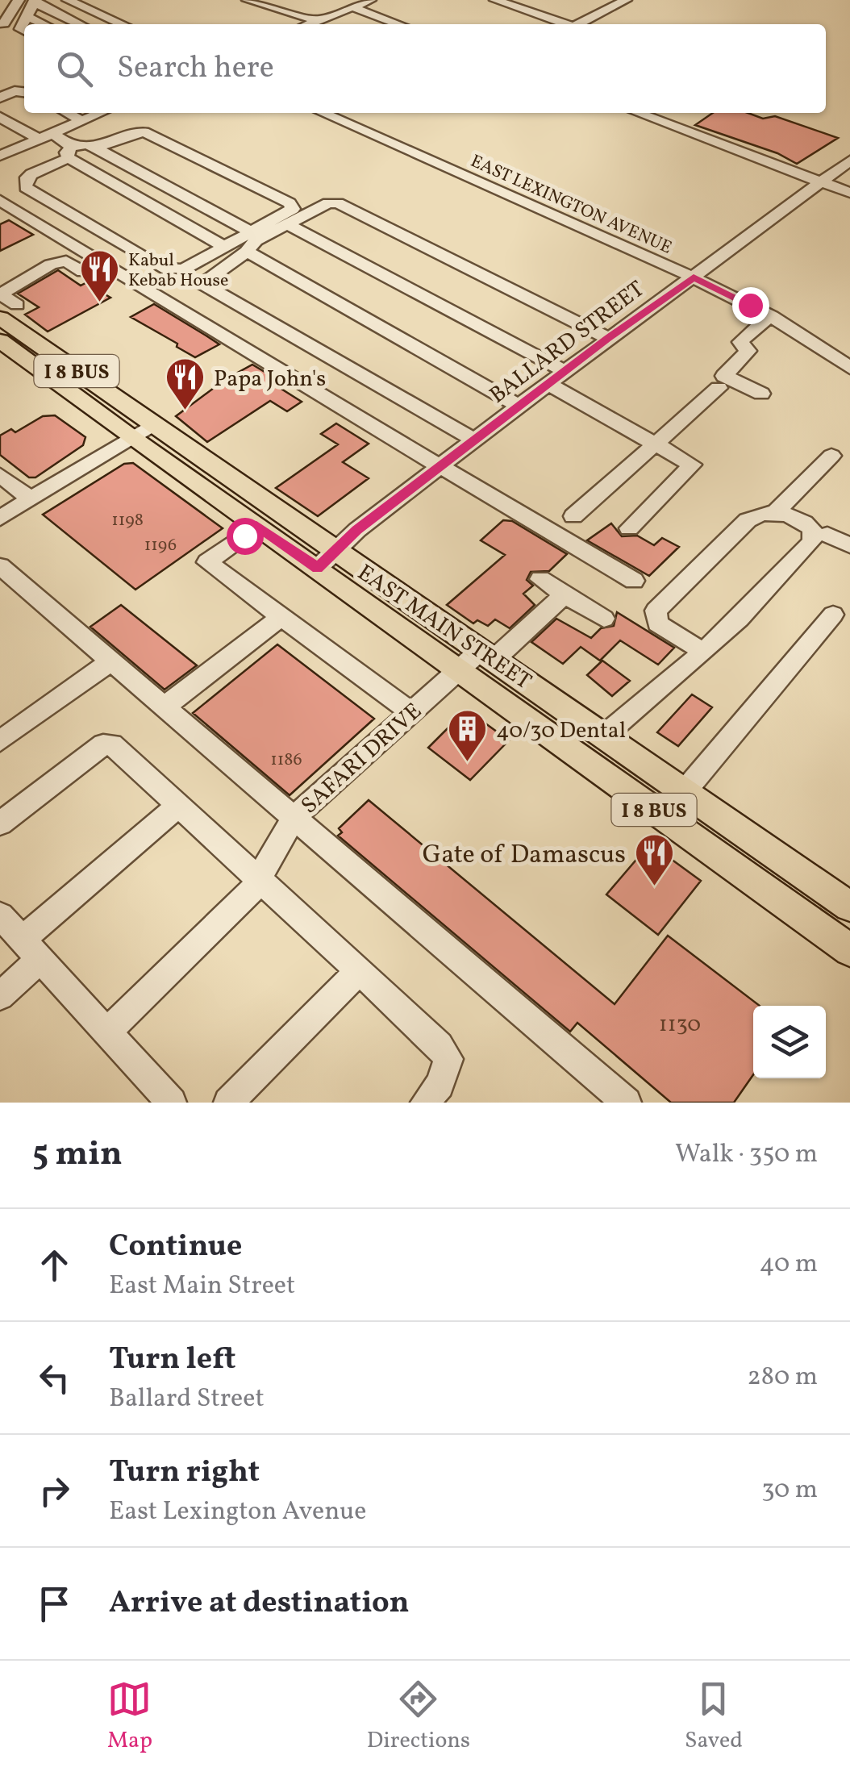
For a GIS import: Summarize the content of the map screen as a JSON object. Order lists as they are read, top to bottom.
{
  "streets": {
    "main road": ["I 8 BUS", "EAST MAIN STREET"],
    "street": ["EAST LEXINGTON AVENUE", "BALLARD STREET", "SAFARI DRIVE"]
  },
  "crossings": [
    ["EAST LEXINGTON AVENUE", "BALLARD STREET"],
    ["BALLARD STREET", "EAST MAIN STREET"],
    ["EAST MAIN STREET", "SAFARI DRIVE"]
  ],
  "places": {
    "restaurant": ["Kabul Kebab House", "Papa John's", "Gate of Damascus"],
    "building": ["40/30 Dental"]
  },
  "house_numbers": [
    "1198",
    "1196",
    "1186",
    "1130"
  ],
  "page": {
    "search": "Search here",
    "heading": ["5 min", "Walk · 350 m"],
    "list": [
      ["Continue", "East Main Street", "40 m"],
      ["Turn left", "Ballard Street", "280 m"],
      ["Turn right", "East Lexington Avenue", "30 m"],
      "Arrive at destination"
    ],
    "nav": ["Map", "Directions", "Saved"]
  }
}
